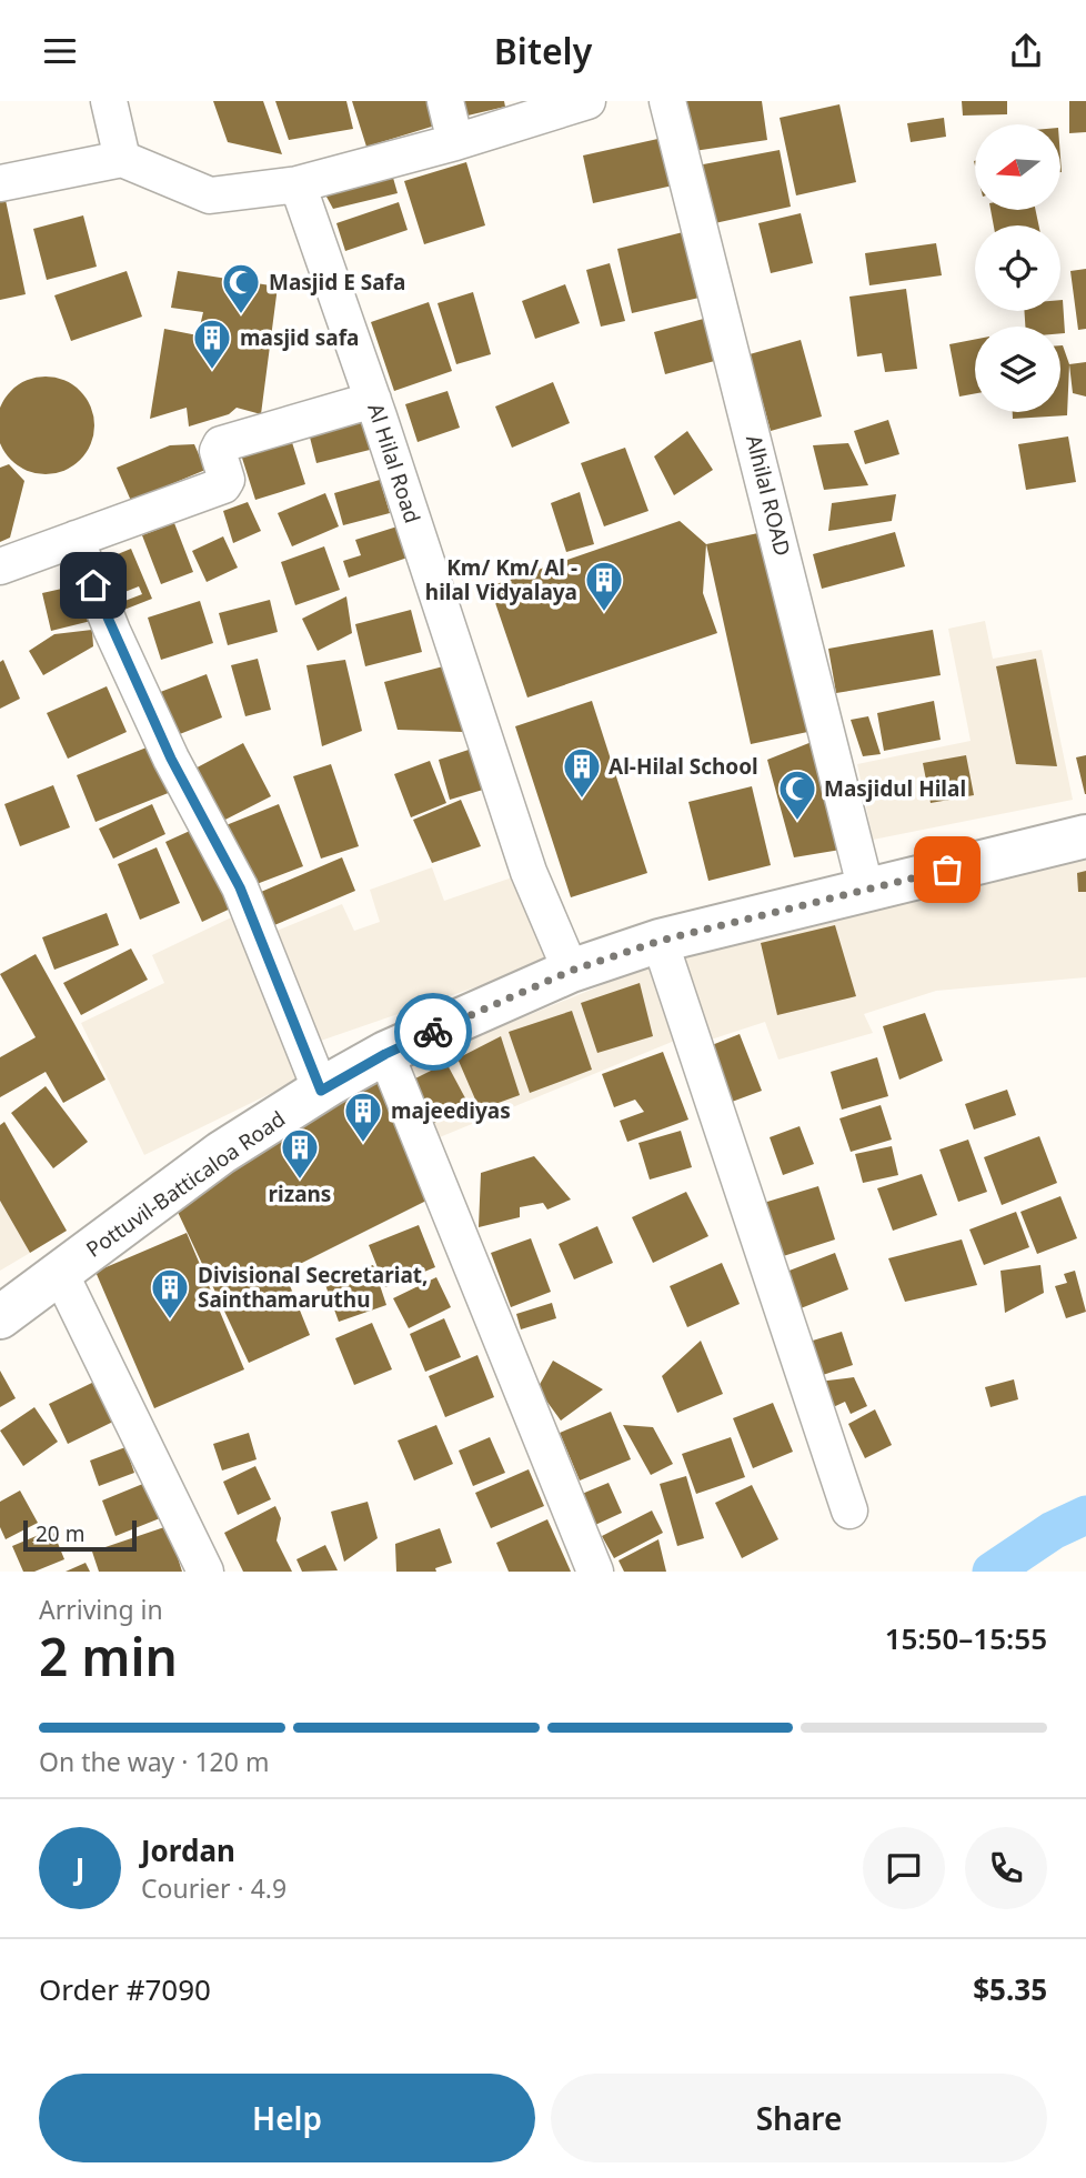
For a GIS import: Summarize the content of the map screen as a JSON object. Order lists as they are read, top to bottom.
{
  "streets": {
    "highway": ["Pottuvil-Batticaloa Road"],
    "street": ["Al Hilal Road", "Alhilal ROAD"]
  },
  "crossings": [
    ["Al Hilal Road", "Pottuvil-Batticaloa Road"],
    ["Alhilal ROAD", "Pottuvil-Batticaloa Road"]
  ],
  "places": {
    "mosque": ["Masjid E Safa", "Masjidul Hilal"],
    "building": [
      "masjid safa",
      "Km/ Km/ Al - hilal Vidyalaya",
      "Al-Hilal School",
      "majeediyas",
      "rizans",
      "Divisional Secretariat, Sainthamaruthu"
    ]
  },
  "scale_bar": "20 m",
  "north": "left",
  "page": {
    "header": "Bitely",
    "scale": "20 m",
    "heading": ["2 min", "Arriving in", "15:50–15:55"],
    "panel": [
      "Jordan",
      "Courier · 4.9",
      "Order #7090",
      "$5.35"
    ],
    "bar": "On the way · 120 m",
    "round": "J",
    "buttons": ["Help", "Share"]
  }
}
